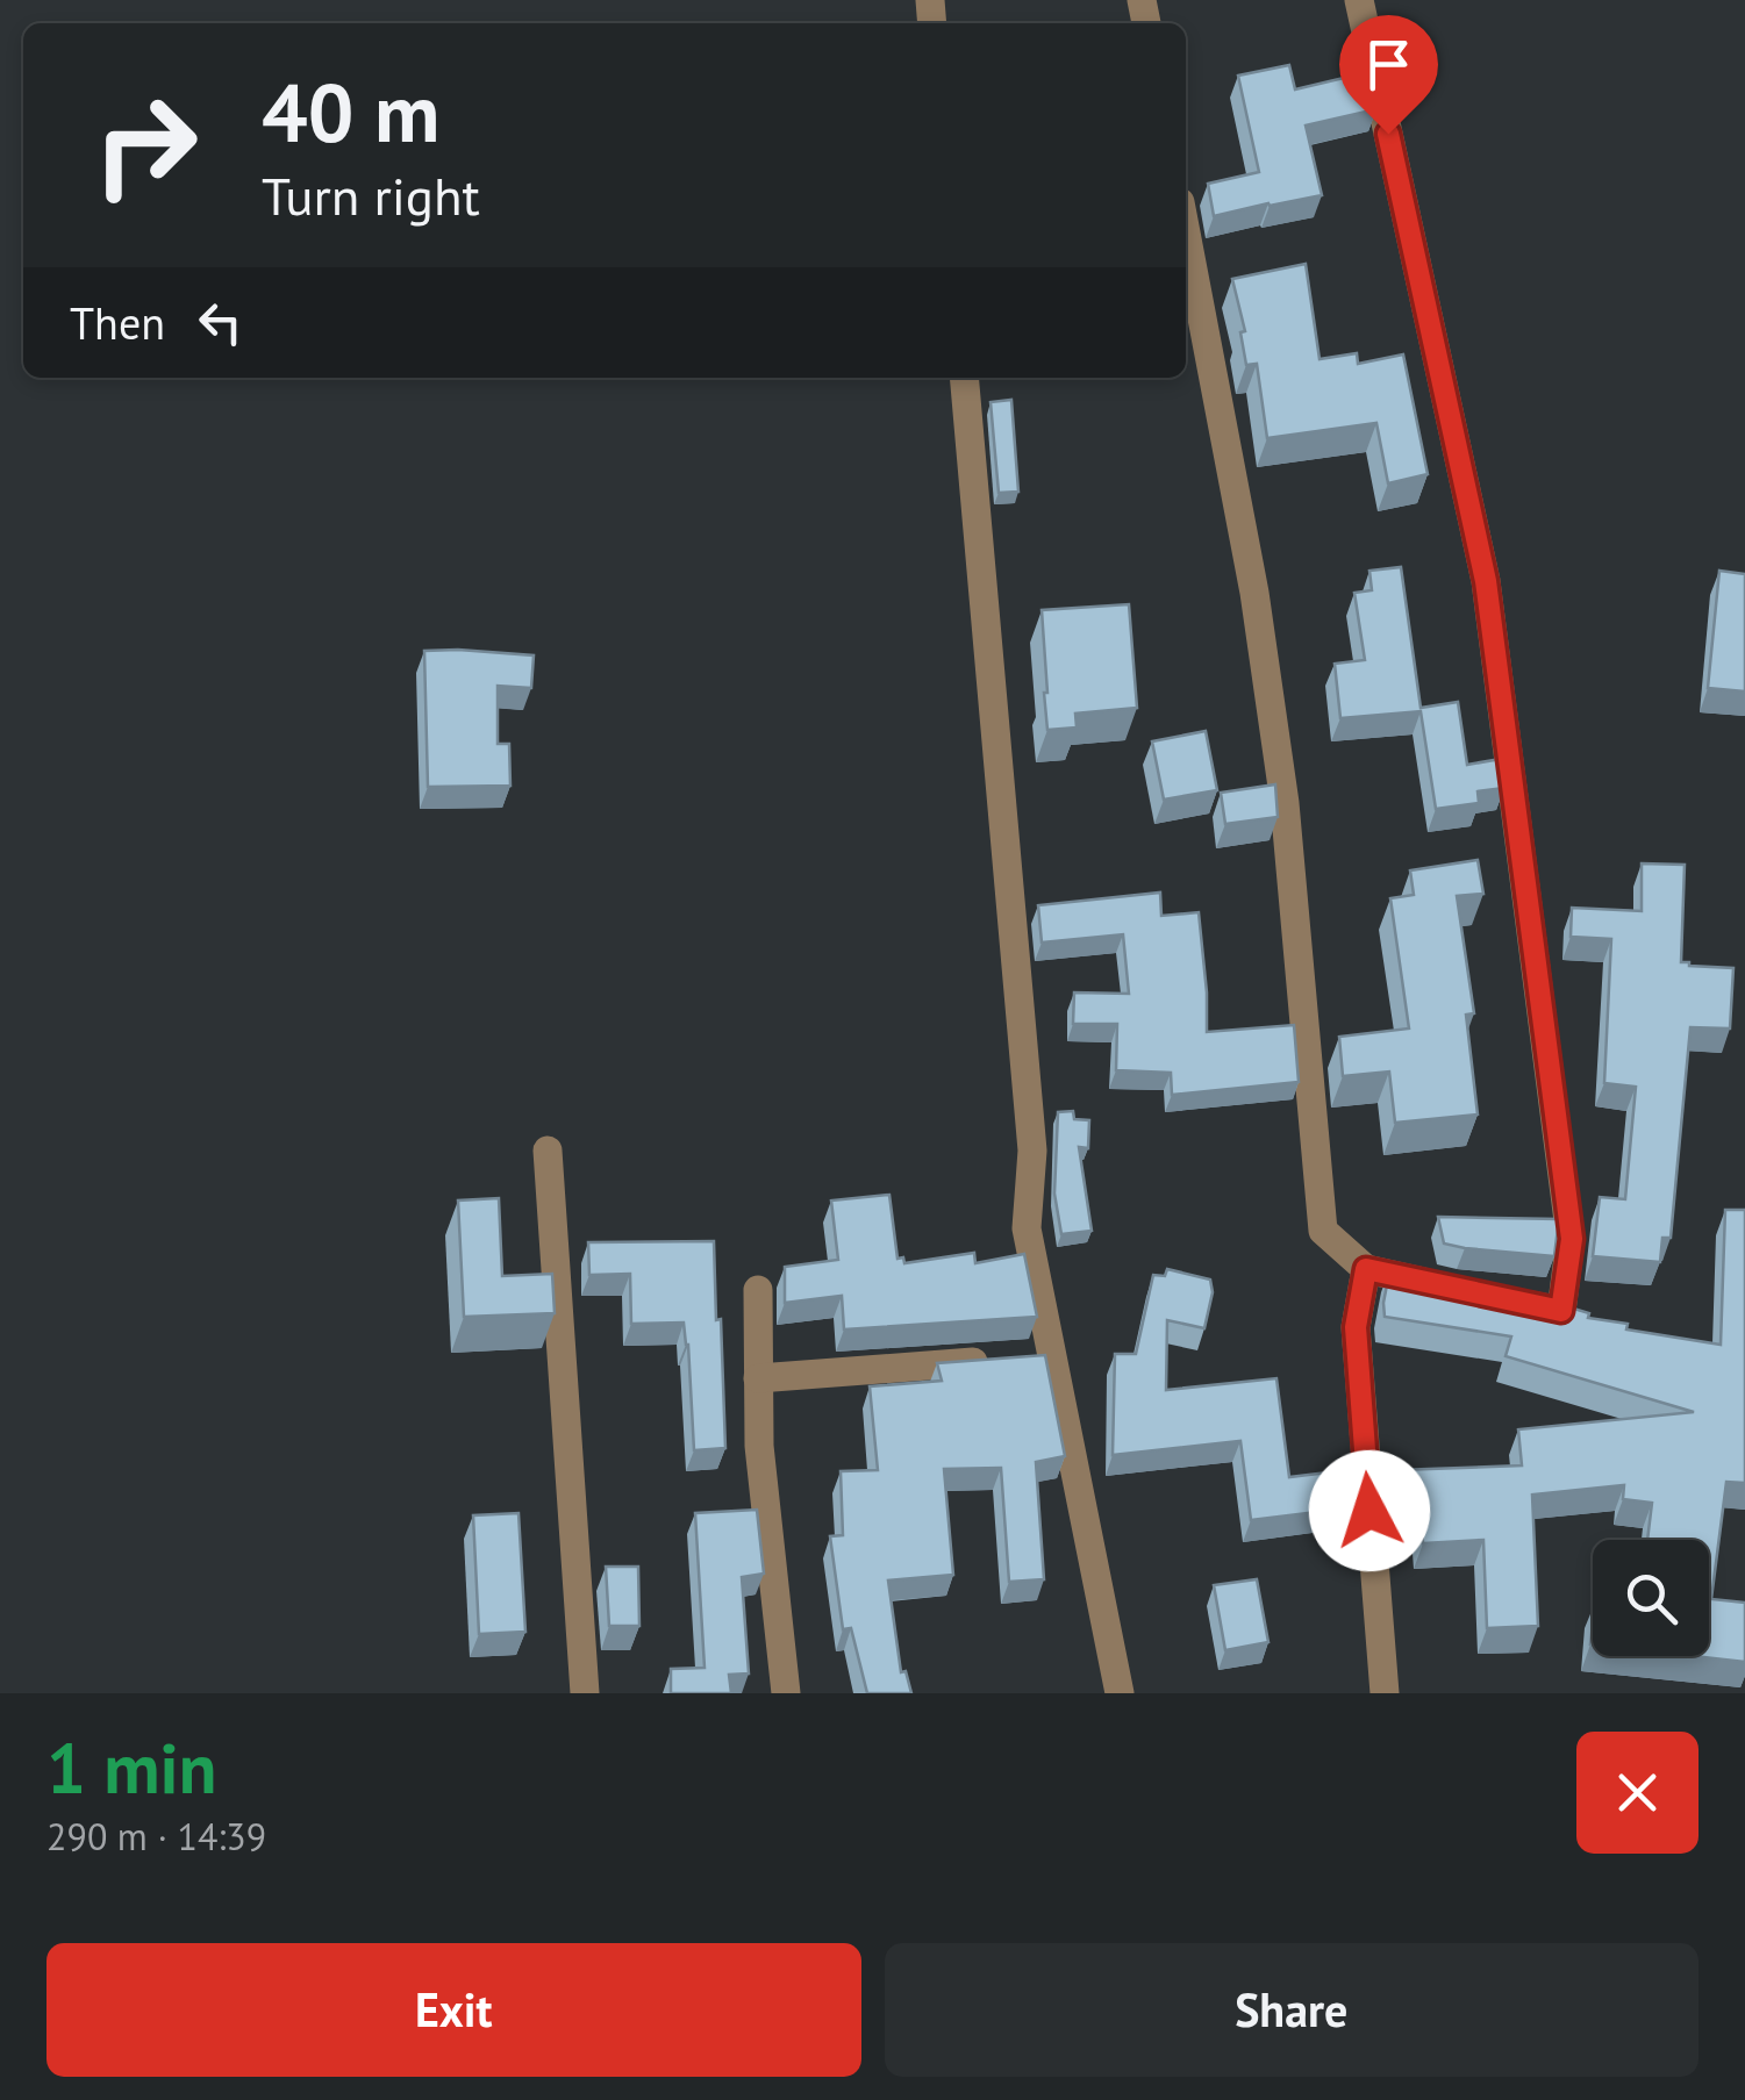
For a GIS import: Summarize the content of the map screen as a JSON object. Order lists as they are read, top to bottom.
{
  "page": {
    "turn": ["40 m", "Turn right"],
    "then": "Then",
    "heading": ["1 min", "290 m · 14:39"],
    "buttons": ["Exit", "Share"]
  }
}
